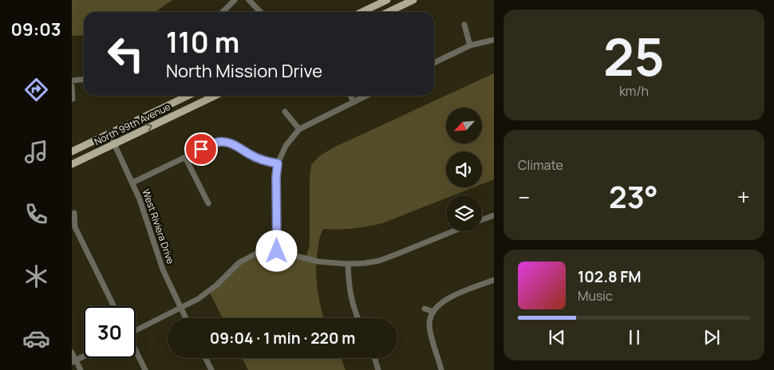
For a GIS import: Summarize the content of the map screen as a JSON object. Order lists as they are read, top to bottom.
{
  "streets": {
    "main road": ["North 99th Avenue"],
    "street": ["West Riviera Drive"]
  },
  "crossings": [
    ["North 99th Avenue", "West Riviera Drive"]
  ],
  "north": "bottom left",
  "page": {
    "tabs": "09:03",
    "tile": [
      ["25", "km/h"],
      "Climate"
    ],
    "turn": ["110 m", "North Mission Drive"],
    "heat": ["−", "23°", "+"],
    "song": ["102.8 FM", "Music"],
    "limit": "30",
    "trip": "09:04 · 1 min · 220 m"
  }
}
